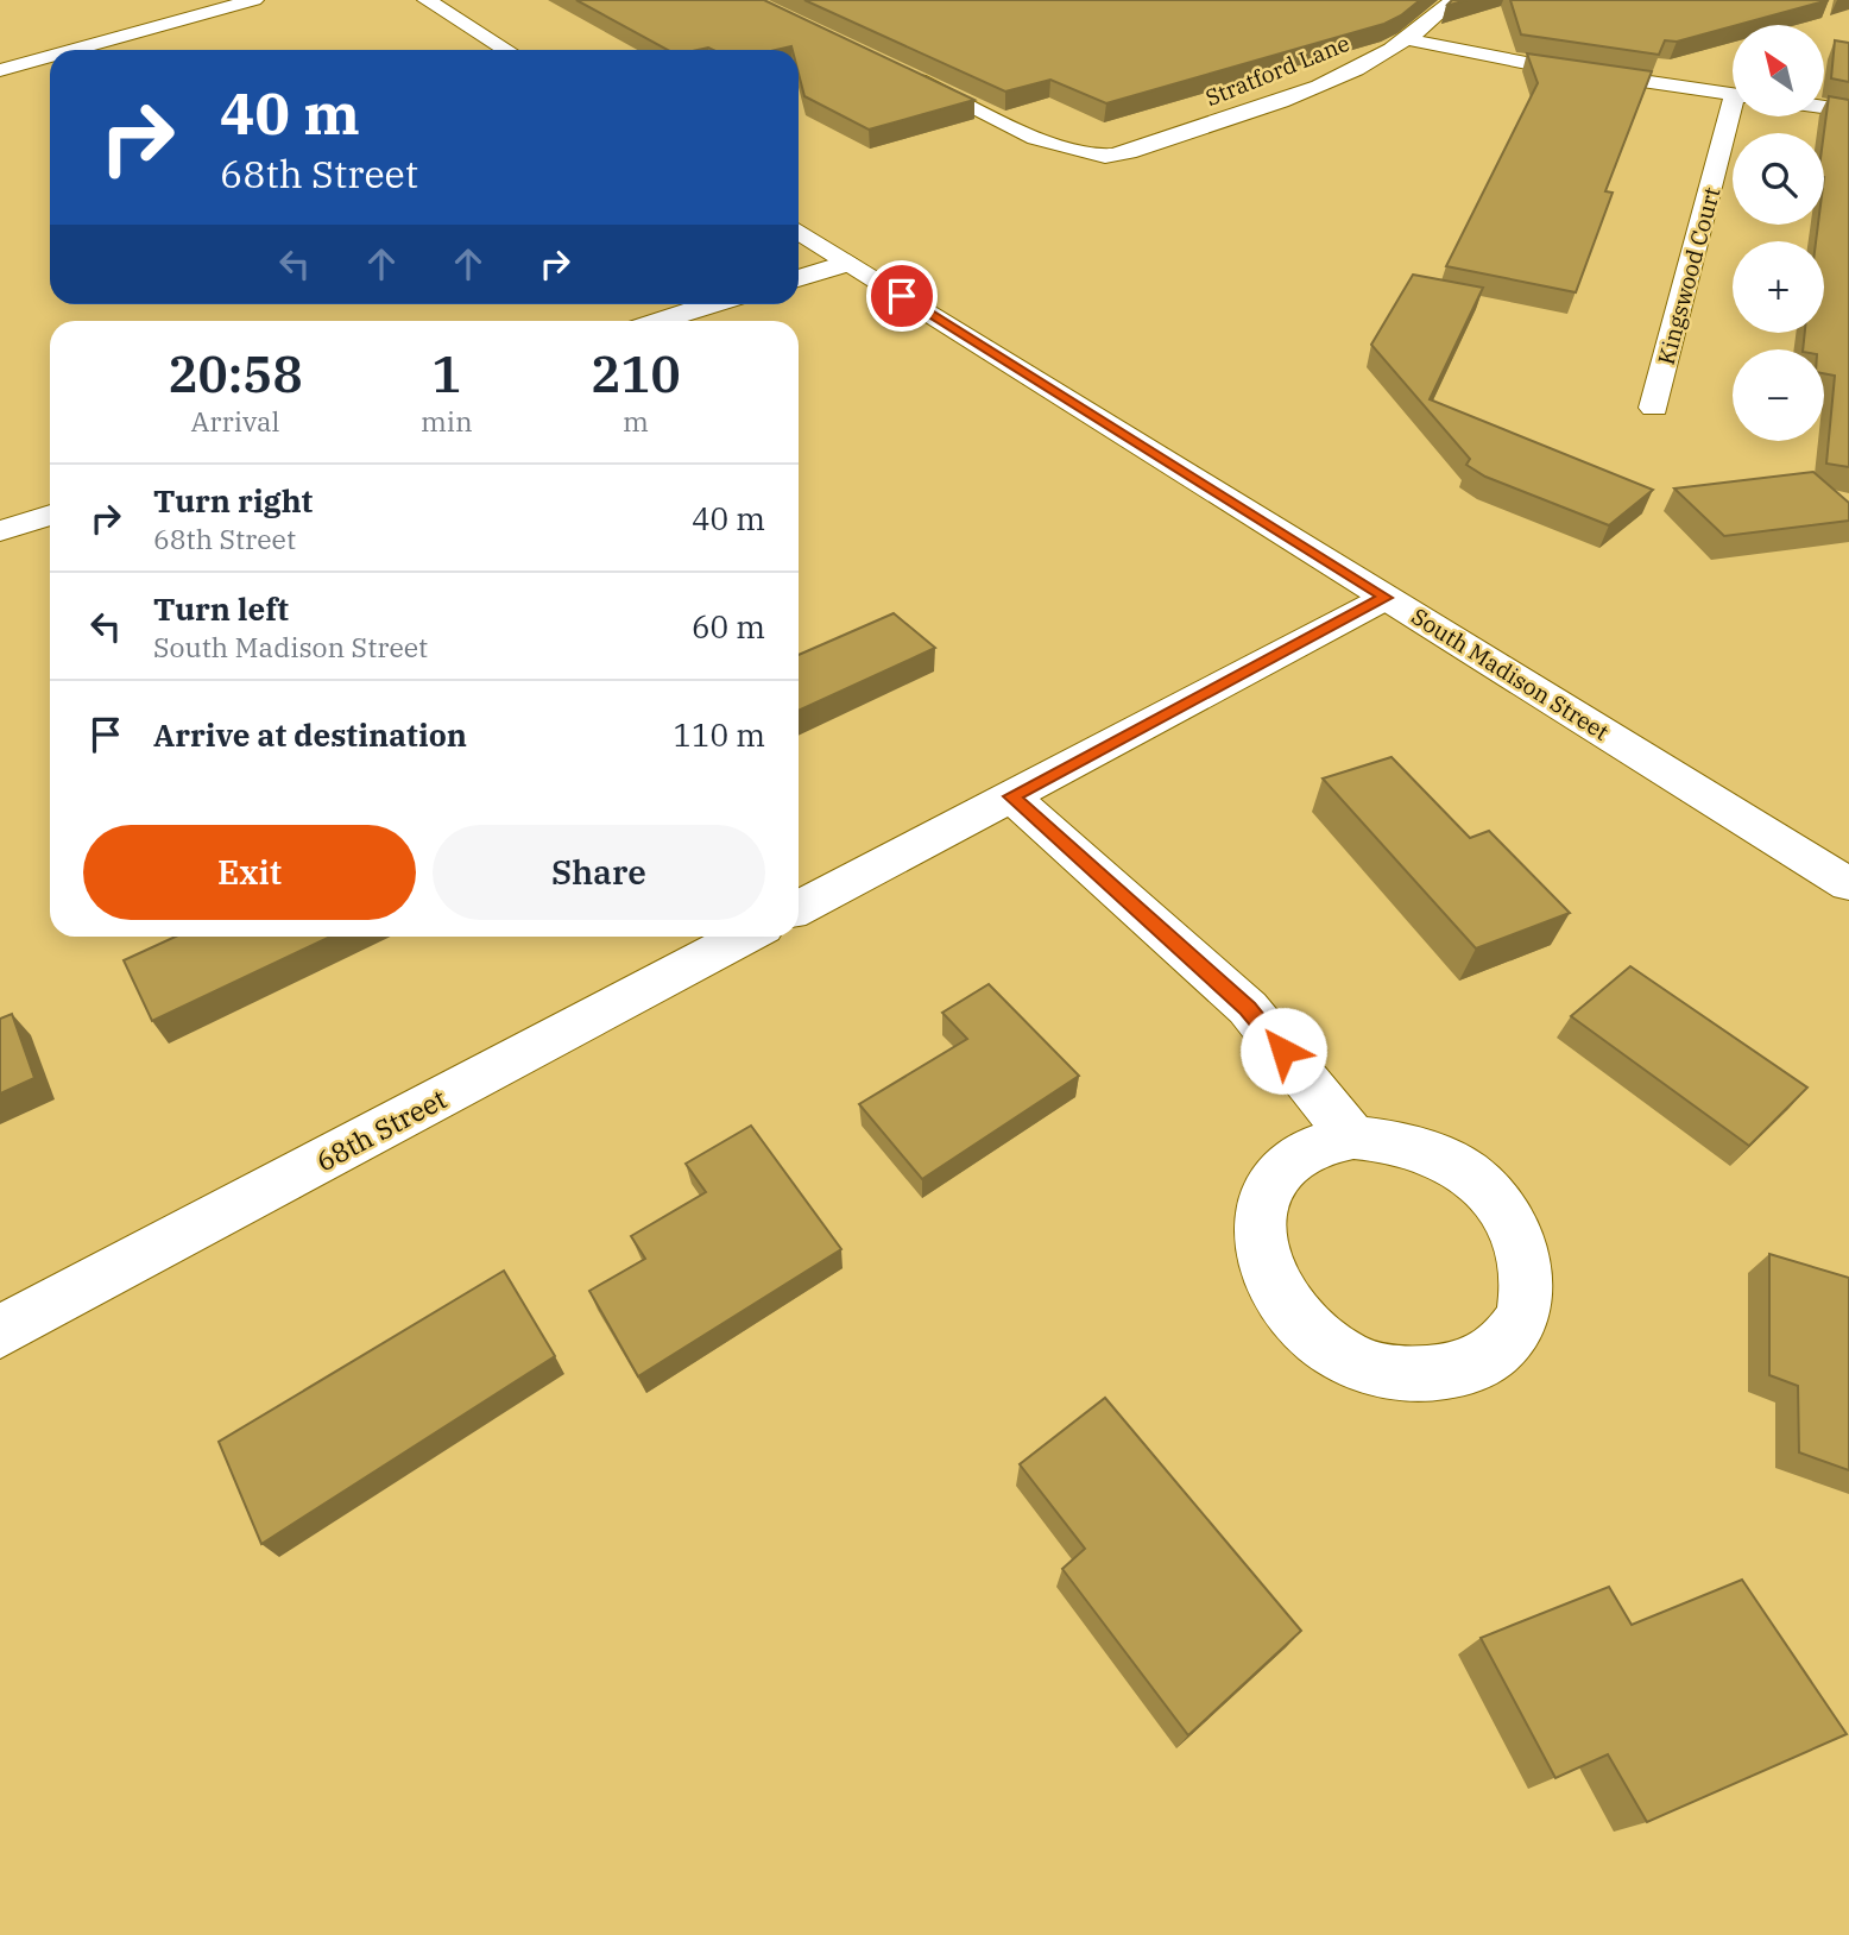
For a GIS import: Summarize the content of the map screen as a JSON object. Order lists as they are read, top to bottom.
{
  "streets": {
    "street": [
      "Stratford Lane",
      "Kingswood Court",
      "South Madison Street",
      "68th Street"
    ]
  },
  "north": "top left",
  "page": {
    "map_buttons": ["+", "−"],
    "turn": ["40 m", "68th Street"],
    "eta": [
      "20:58",
      "Arrival",
      "1",
      "min",
      "210",
      "m"
    ],
    "list": [
      {
        "name": "Turn right",
        "note": "68th Street",
        "value": "40 m"
      },
      {
        "name": "Turn left",
        "note": "South Madison Street",
        "value": "60 m"
      },
      {
        "name": "Arrive at destination",
        "value": "110 m"
      }
    ],
    "buttons": ["Exit", "Share"]
  }
}
